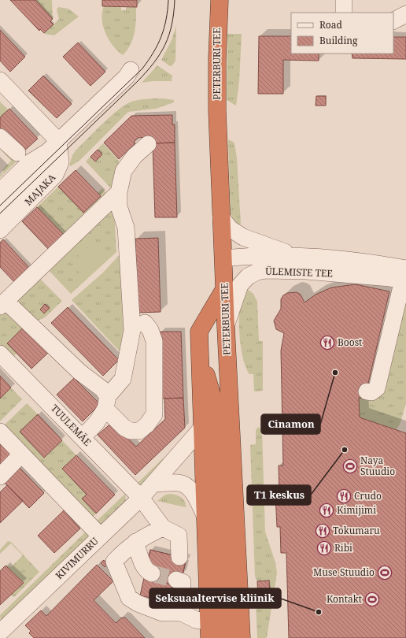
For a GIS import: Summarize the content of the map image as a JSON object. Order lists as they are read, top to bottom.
{
  "streets": {
    "highway": ["PETERBURI TEE"],
    "street": [
      "MAJAKA",
      "ÜLEMISTE TEE",
      "TUULEMÄE",
      "KIVIMURRU"
    ]
  },
  "crossings": [
    ["PETERBURI TEE", "ÜLEMISTE TEE"],
    ["TUULEMÄE", "KIVIMURRU"]
  ],
  "places": {
    "restaurant": [
      "Boost",
      "Crudo",
      "Kimijimi",
      "Tokumaru",
      "Ribi"
    ],
    "other": ["Cinamon", "T1 keskus", "Seksuaaltervise kliinik"],
    "sports": ["Naya Stuudio", "Muse Stuudio", "Kontakt"]
  },
  "legend": ["Road", "Building"]
}
